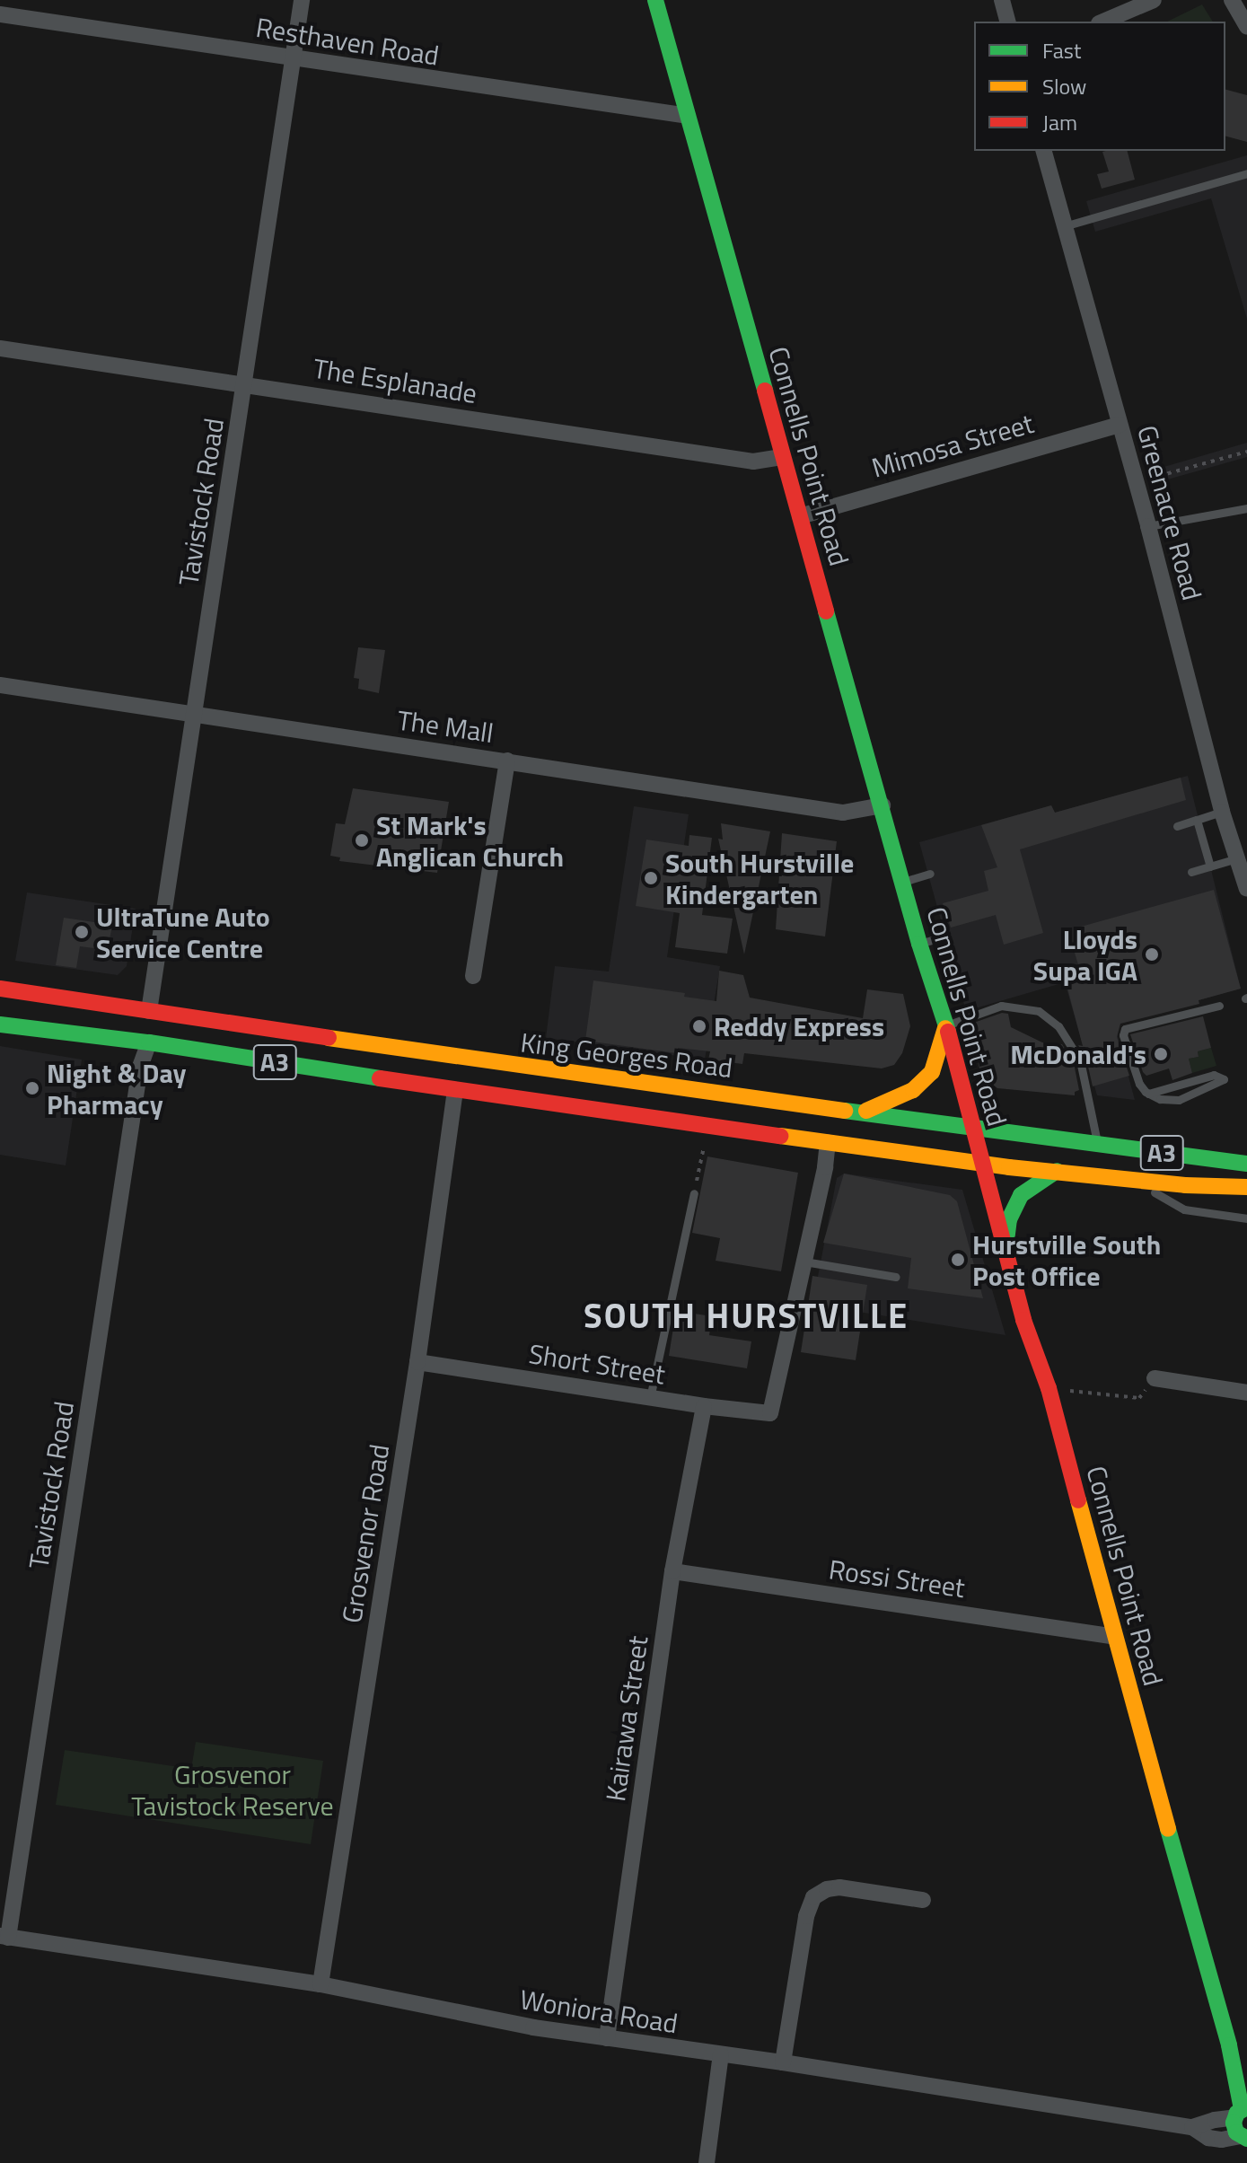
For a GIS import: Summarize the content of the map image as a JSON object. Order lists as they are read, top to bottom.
{
  "streets": {
    "main road": ["Connells Point Road", "King Georges Road", "A3"],
    "street": [
      "Resthaven Road",
      "The Esplanade",
      "Mimosa Street",
      "Tavistock Road",
      "Greenacre Road",
      "The Mall",
      "Short Street",
      "Grosvenor Road",
      "Rossi Street",
      "Kairawa Street",
      "Woniora Road"
    ]
  },
  "crossings": [
    ["Resthaven Road", "Connells Point Road"],
    ["Resthaven Road", "Tavistock Road"],
    ["The Esplanade", "Connells Point Road"],
    ["The Esplanade", "Tavistock Road"],
    ["Mimosa Street", "Connells Point Road"],
    ["Mimosa Street", "Greenacre Road"],
    ["Connells Point Road", "The Mall"],
    ["Connells Point Road", "King Georges Road"],
    ["Connells Point Road", "A3"],
    ["Connells Point Road", "Rossi Street"],
    ["Connells Point Road", "Woniora Road"],
    ["Tavistock Road", "The Mall"],
    ["Tavistock Road", "King Georges Road"],
    ["Tavistock Road", "A3"],
    ["Tavistock Road", "Woniora Road"],
    ["A3", "Grosvenor Road"],
    ["Short Street", "Grosvenor Road"],
    ["Short Street", "Kairawa Street"],
    ["Grosvenor Road", "Woniora Road"],
    ["Rossi Street", "Kairawa Street"],
    ["Kairawa Street", "Woniora Road"]
  ],
  "districts": ["SOUTH HURSTVILLE"],
  "parks": ["Grosvenor Tavistock Reserve"],
  "places": [
    "St Mark's Anglican Church",
    "South Hurstville Kindergarten",
    "UltraTune Auto Service Centre",
    "Lloyds Supa IGA",
    "Reddy Express",
    "McDonald's",
    "Night & Day Pharmacy",
    "Hurstville South Post Office"
  ],
  "legend": ["Fast", "Slow", "Jam"]
}
